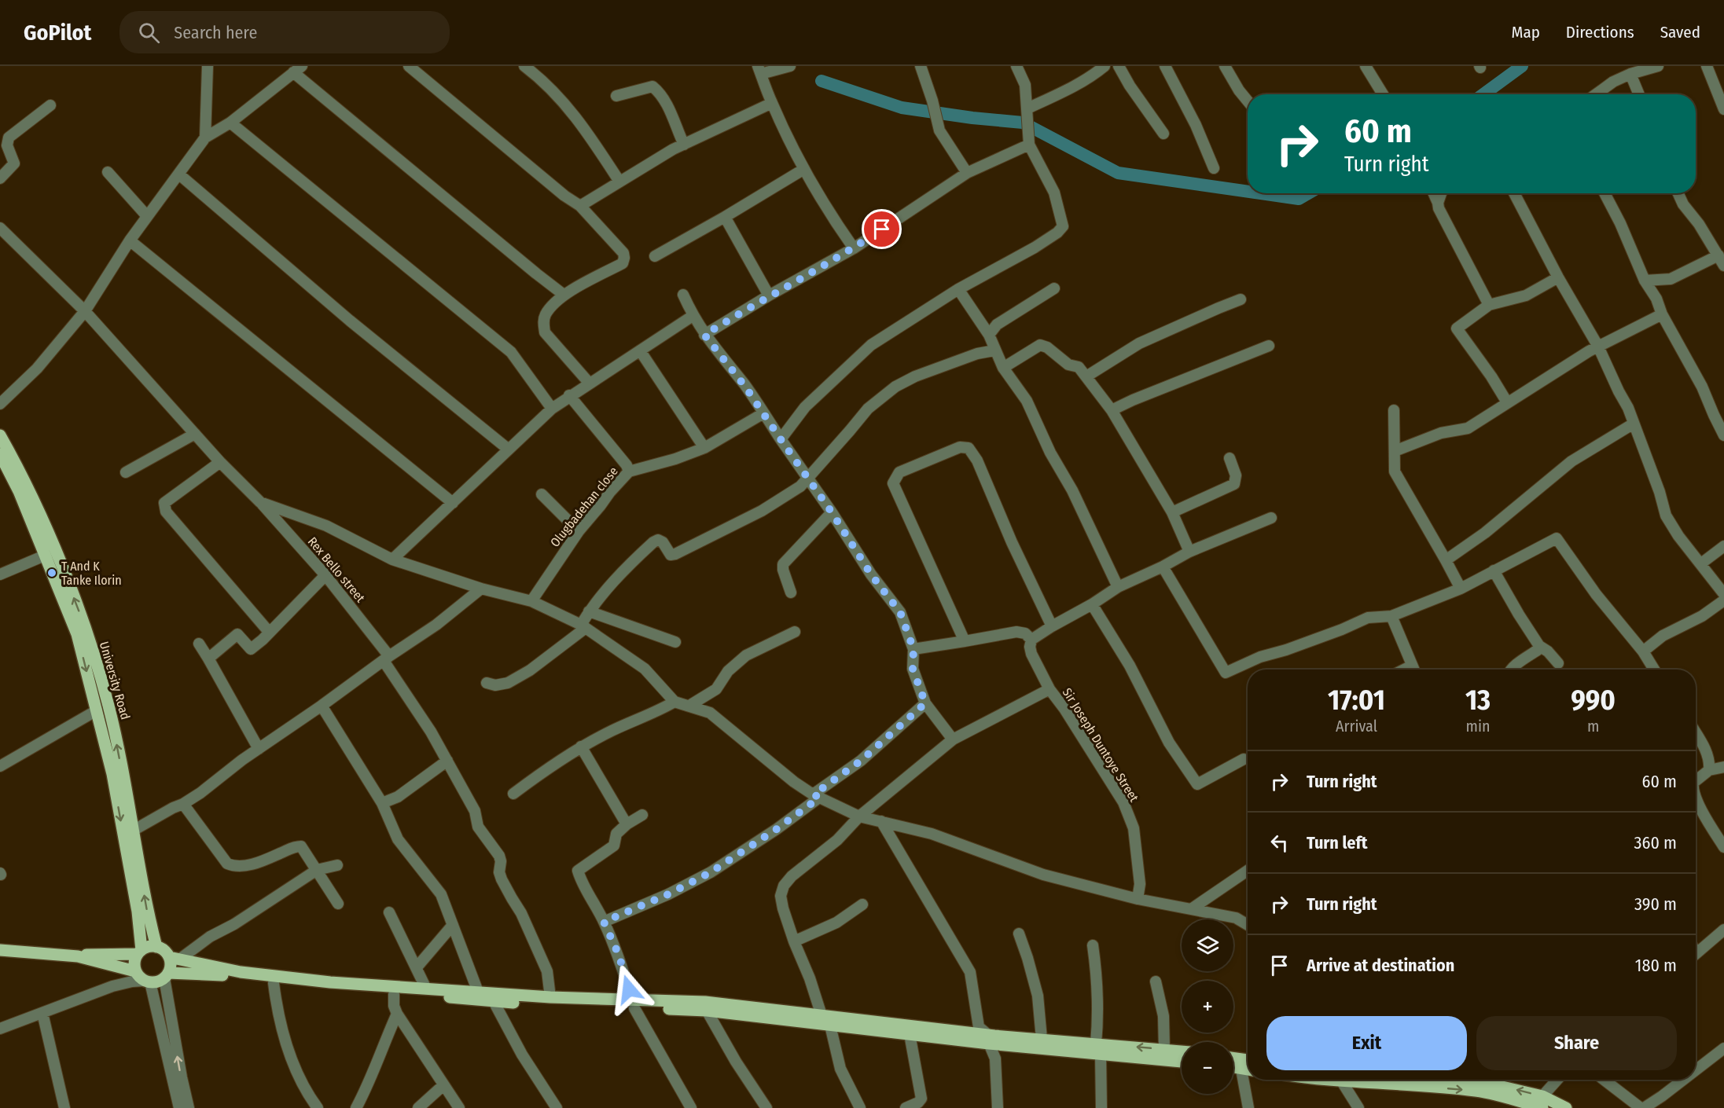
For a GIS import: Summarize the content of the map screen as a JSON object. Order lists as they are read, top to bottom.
{
  "streets": {
    "main road": ["University Road"],
    "street": ["Olugbadehan close", "Rex Bello street", "Sir Joseph Duntoye Street"]
  },
  "places": ["T And K Tanke Ilorin"],
  "page": {
    "header": "GoPilot",
    "search": "Search here",
    "nav": ["Map", "Directions", "Saved"],
    "turn": ["60 m", "Turn right"],
    "eta": [
      "17:01",
      "Arrival",
      "13",
      "min",
      "990",
      "m"
    ],
    "list": [
      {
        "name": "Turn right",
        "value": "60 m"
      },
      {
        "name": "Turn left",
        "value": "360 m"
      },
      {
        "name": "Turn right",
        "value": "390 m"
      },
      {
        "name": "Arrive at destination",
        "value": "180 m"
      }
    ],
    "map_buttons": ["+", "−"],
    "buttons": ["Exit", "Share"]
  }
}
